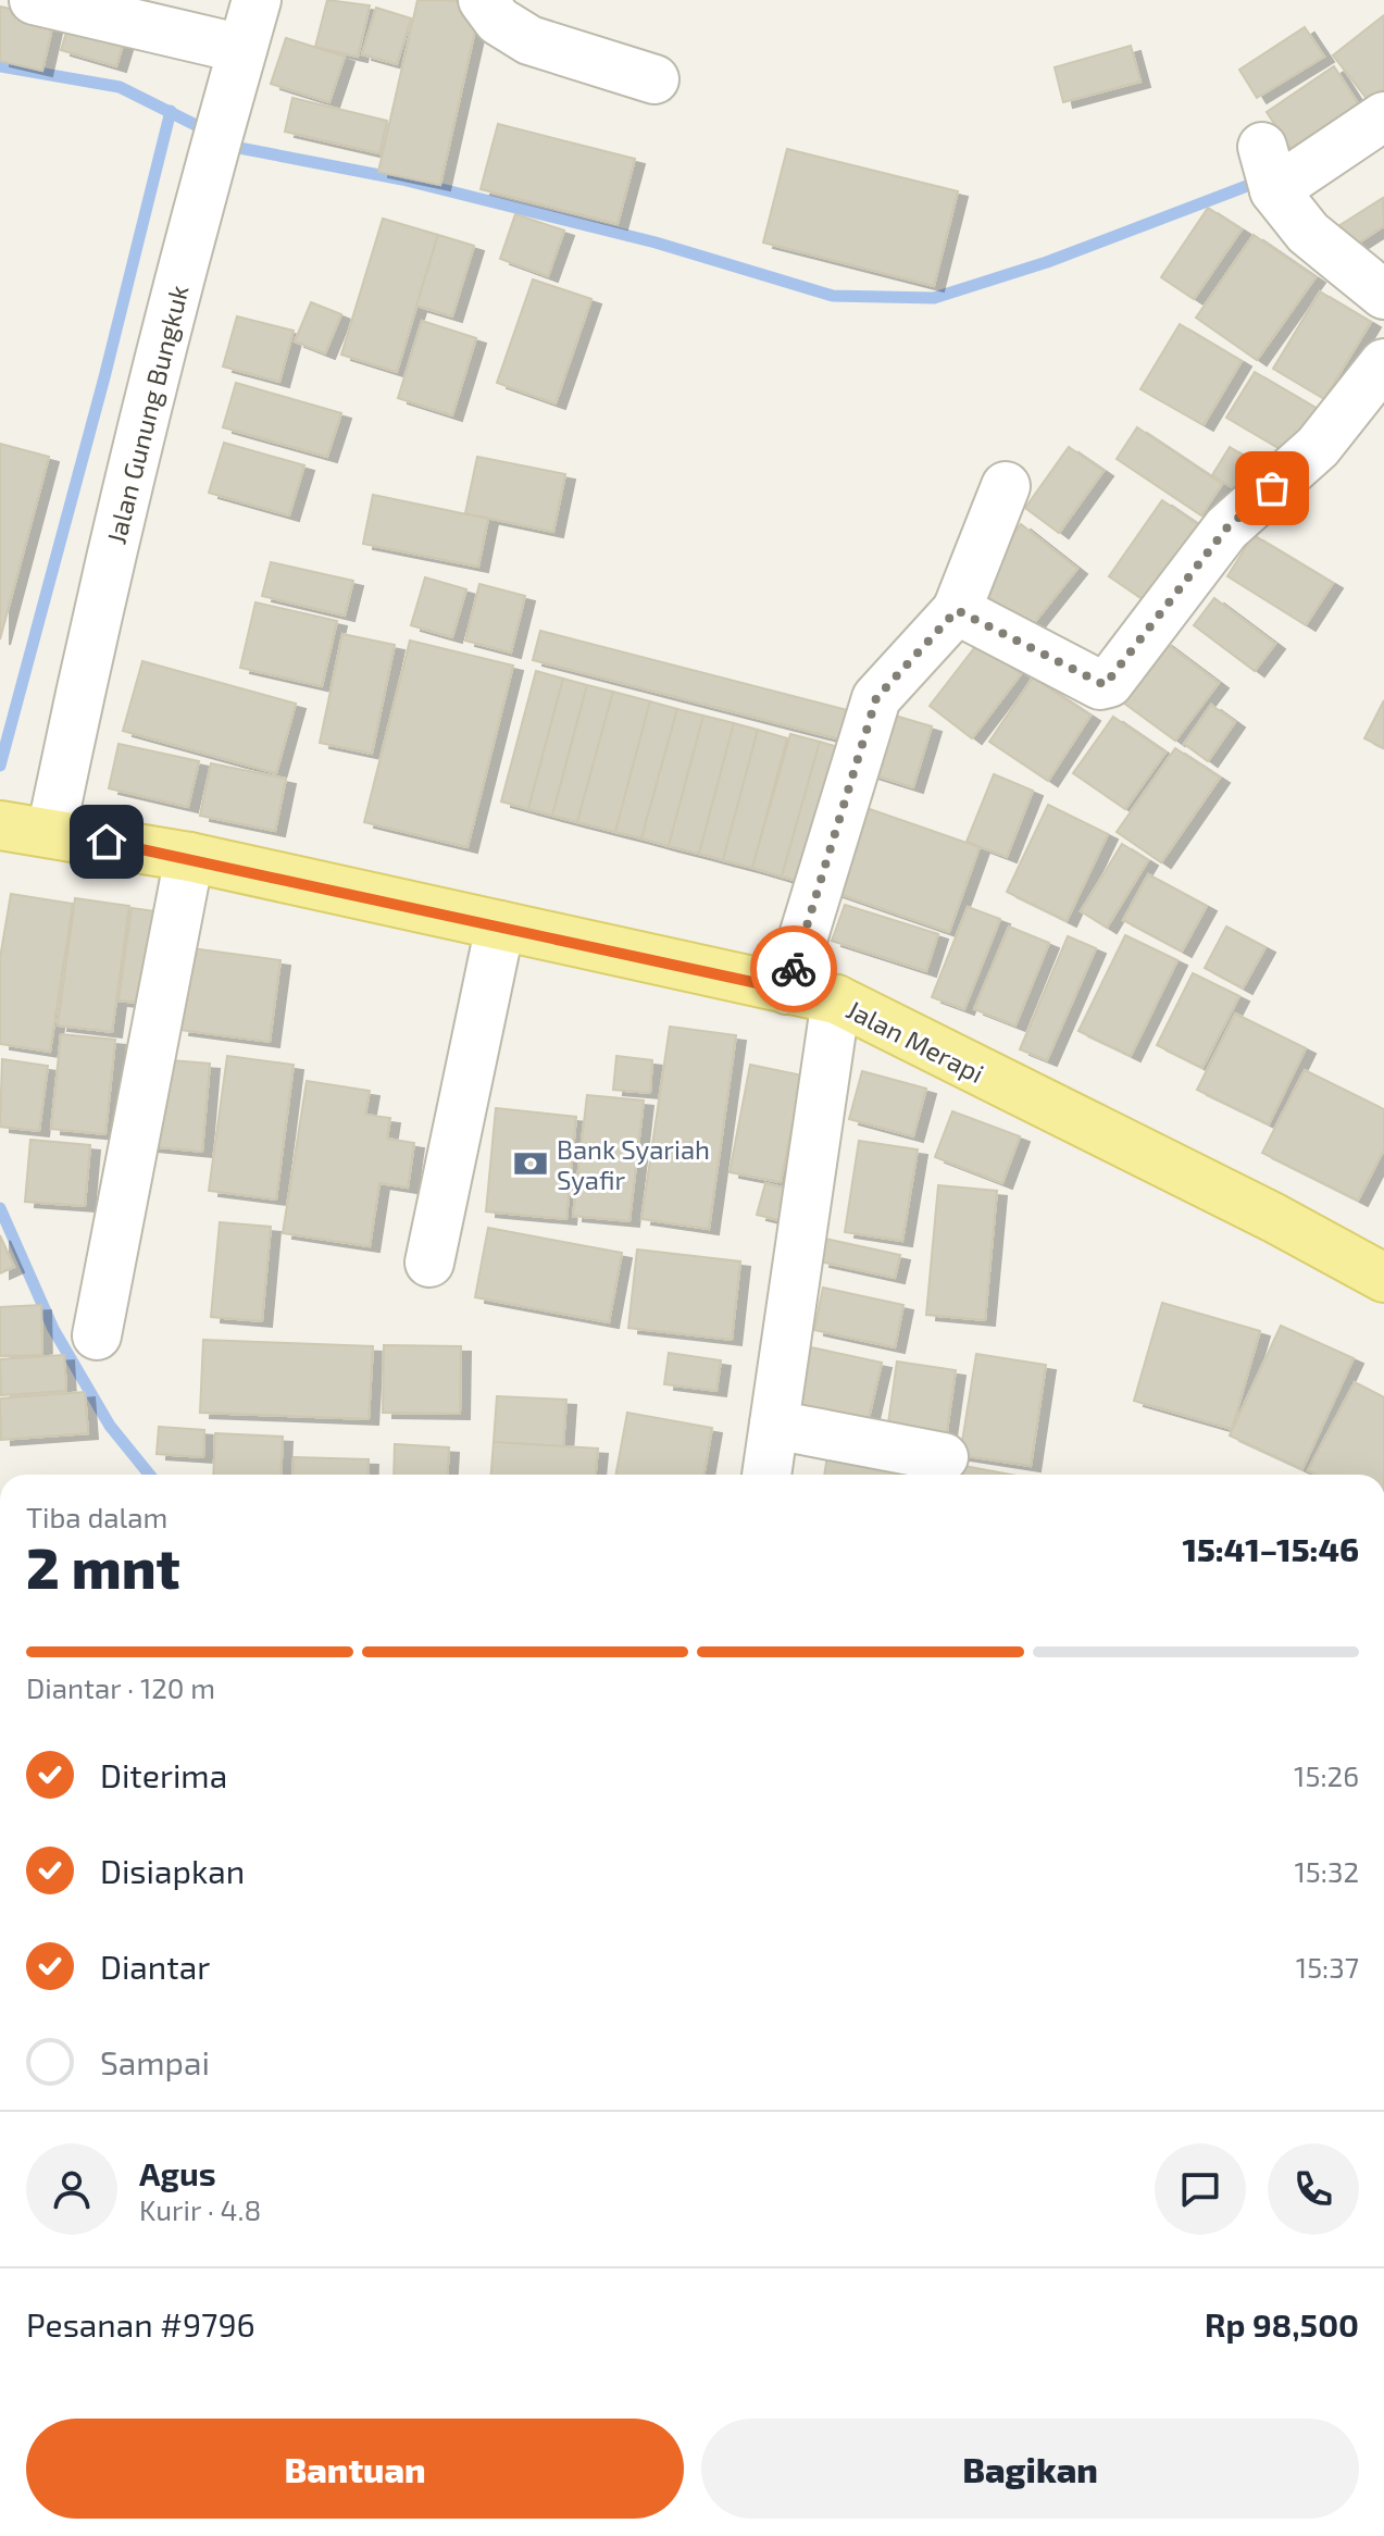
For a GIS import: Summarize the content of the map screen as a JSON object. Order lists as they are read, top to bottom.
{
  "streets": {
    "main road": ["Jalan Merapi"],
    "street": ["Jalan Gunung Bungkuk"]
  },
  "crossings": [
    ["Jalan Gunung Bungkuk", "Jalan Merapi"]
  ],
  "places": {
    "bank": ["Bank Syariah Syafir"]
  },
  "page": {
    "heading": ["2 mnt", "Tiba dalam", "15:41–15:46"],
    "panel": [
      "Agus",
      "Kurir · 4.8",
      "Pesanan #9796",
      "Rp 98,500"
    ],
    "bar": "Diantar · 120 m",
    "list": [
      ["Diterima", "15:26"],
      ["Disiapkan", "15:32"],
      ["Diantar", "15:37"],
      "Sampai"
    ],
    "buttons": ["Bantuan", "Bagikan"]
  }
}
